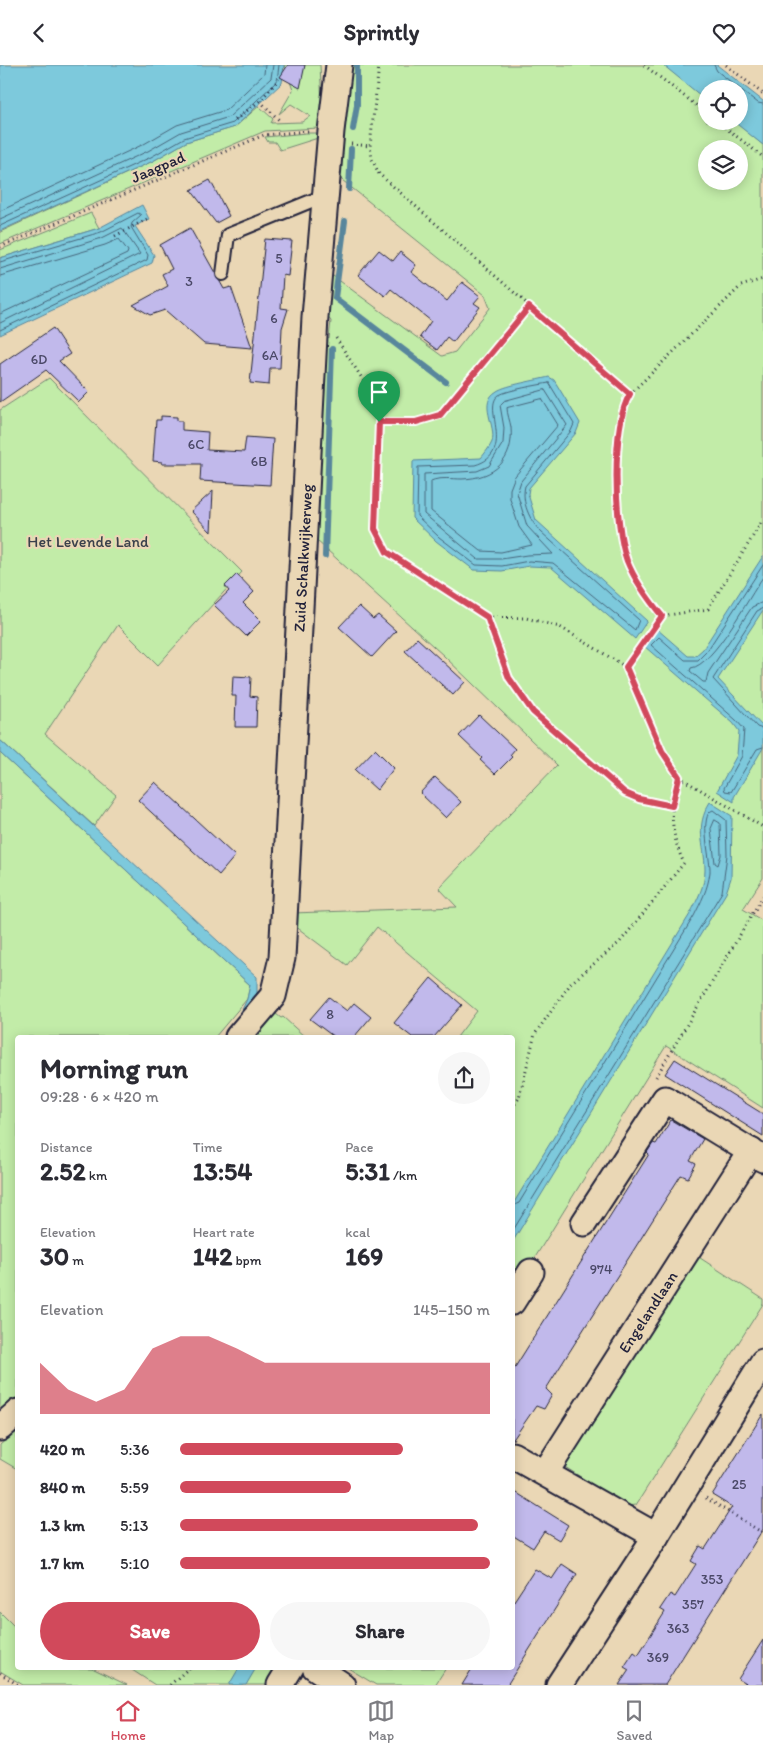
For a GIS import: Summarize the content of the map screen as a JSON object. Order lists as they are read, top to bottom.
{
  "streets": {
    "street": ["Zuid Schalkwijkerweg", "Engelandlaan"],
    "path": ["Jaagpad"]
  },
  "crossings": [
    ["Jaagpad", "Zuid Schalkwijkerweg"]
  ],
  "parks": ["Het Levende Land"],
  "house_numbers": [
    "5",
    "3",
    "6",
    "6A",
    "6D",
    "6C",
    "6B",
    "8",
    "974",
    "25",
    "353",
    "357",
    "363",
    "369"
  ],
  "page": {
    "header": "Sprintly",
    "heading": ["Morning run", "09:28 · 6 × 420 m"],
    "stats": [
      ["Distance", "2.52 km"],
      ["Time", "13:54"],
      ["Pace", "5:31 /km"],
      ["Elevation", "30 m"],
      ["Heart rate", "142 bpm"],
      ["kcal", "169"]
    ],
    "chart": ["Elevation", "145–150 m"],
    "list": [
      {
        "name": "420 m",
        "note": "5:36"
      },
      {
        "name": "840 m",
        "note": "5:59"
      },
      {
        "name": "1.3 km",
        "note": "5:13"
      },
      {
        "name": "1.7 km",
        "note": "5:10"
      }
    ],
    "buttons": ["Save", "Share"],
    "tabs": ["Home", "Map", "Saved"]
  }
}
